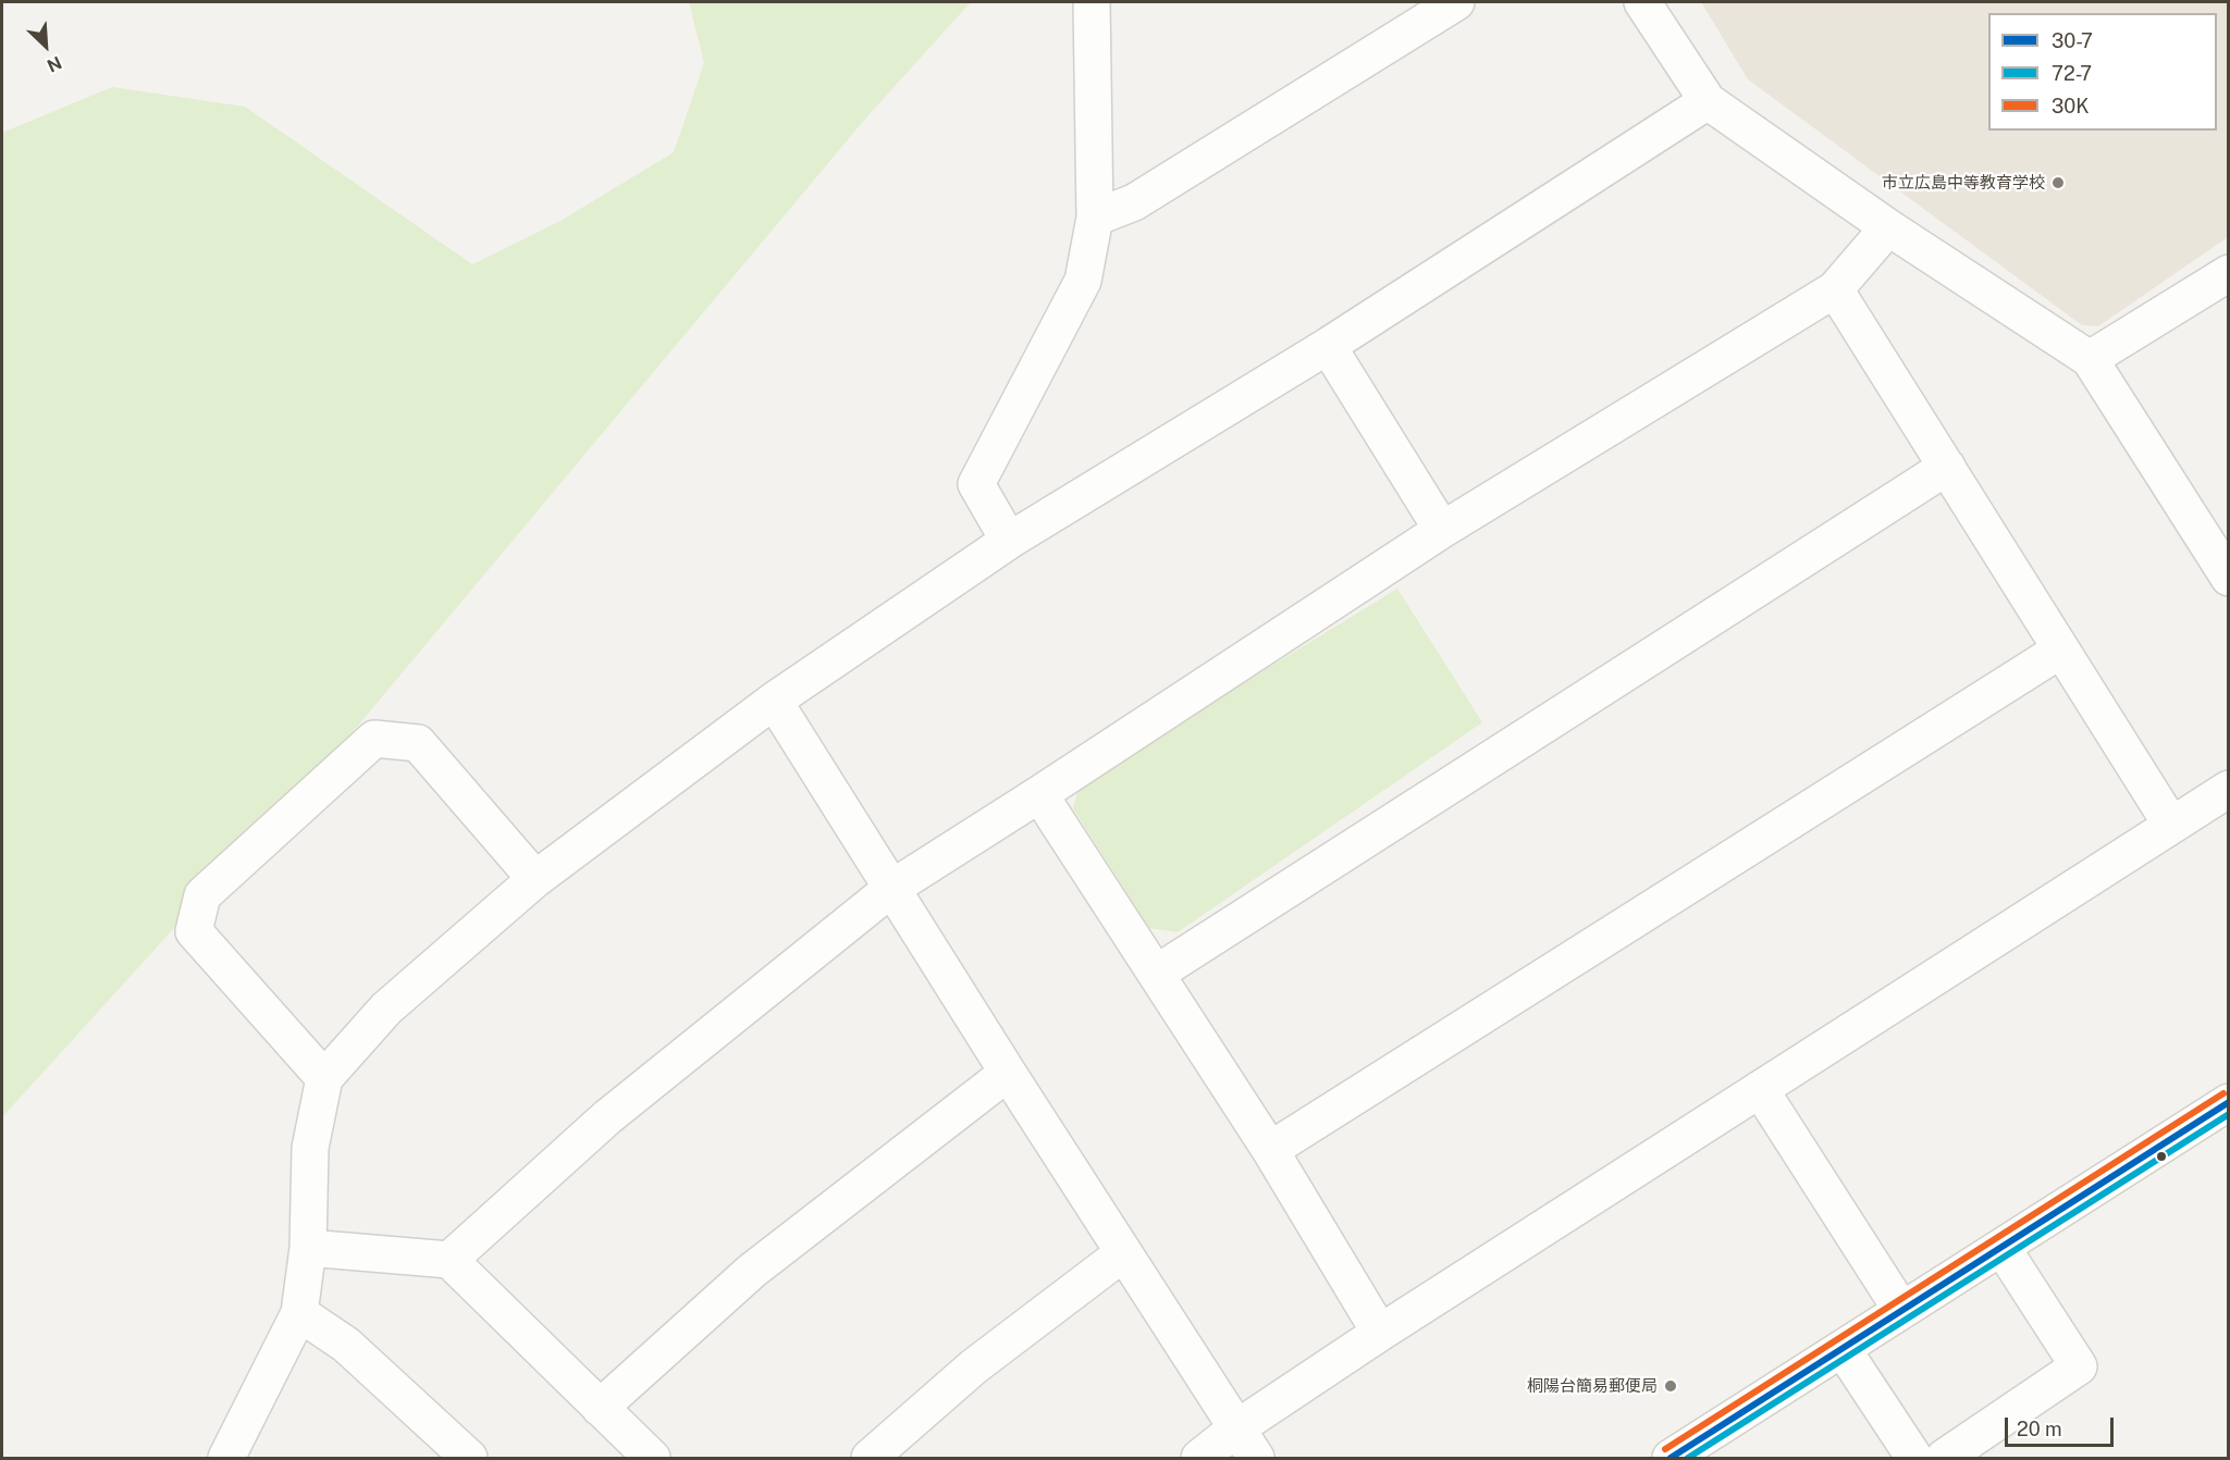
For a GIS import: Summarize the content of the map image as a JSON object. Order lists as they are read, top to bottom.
{
  "places": ["市立広島中等教育学校", "桐陽台簡易郵便局"],
  "lines": ["transit line 30K", "transit line 30-7", "transit line 72-7"],
  "legend": ["30-7", "72-7", "30K"],
  "scale_bar": "20 m",
  "north": "bottom right"
}
